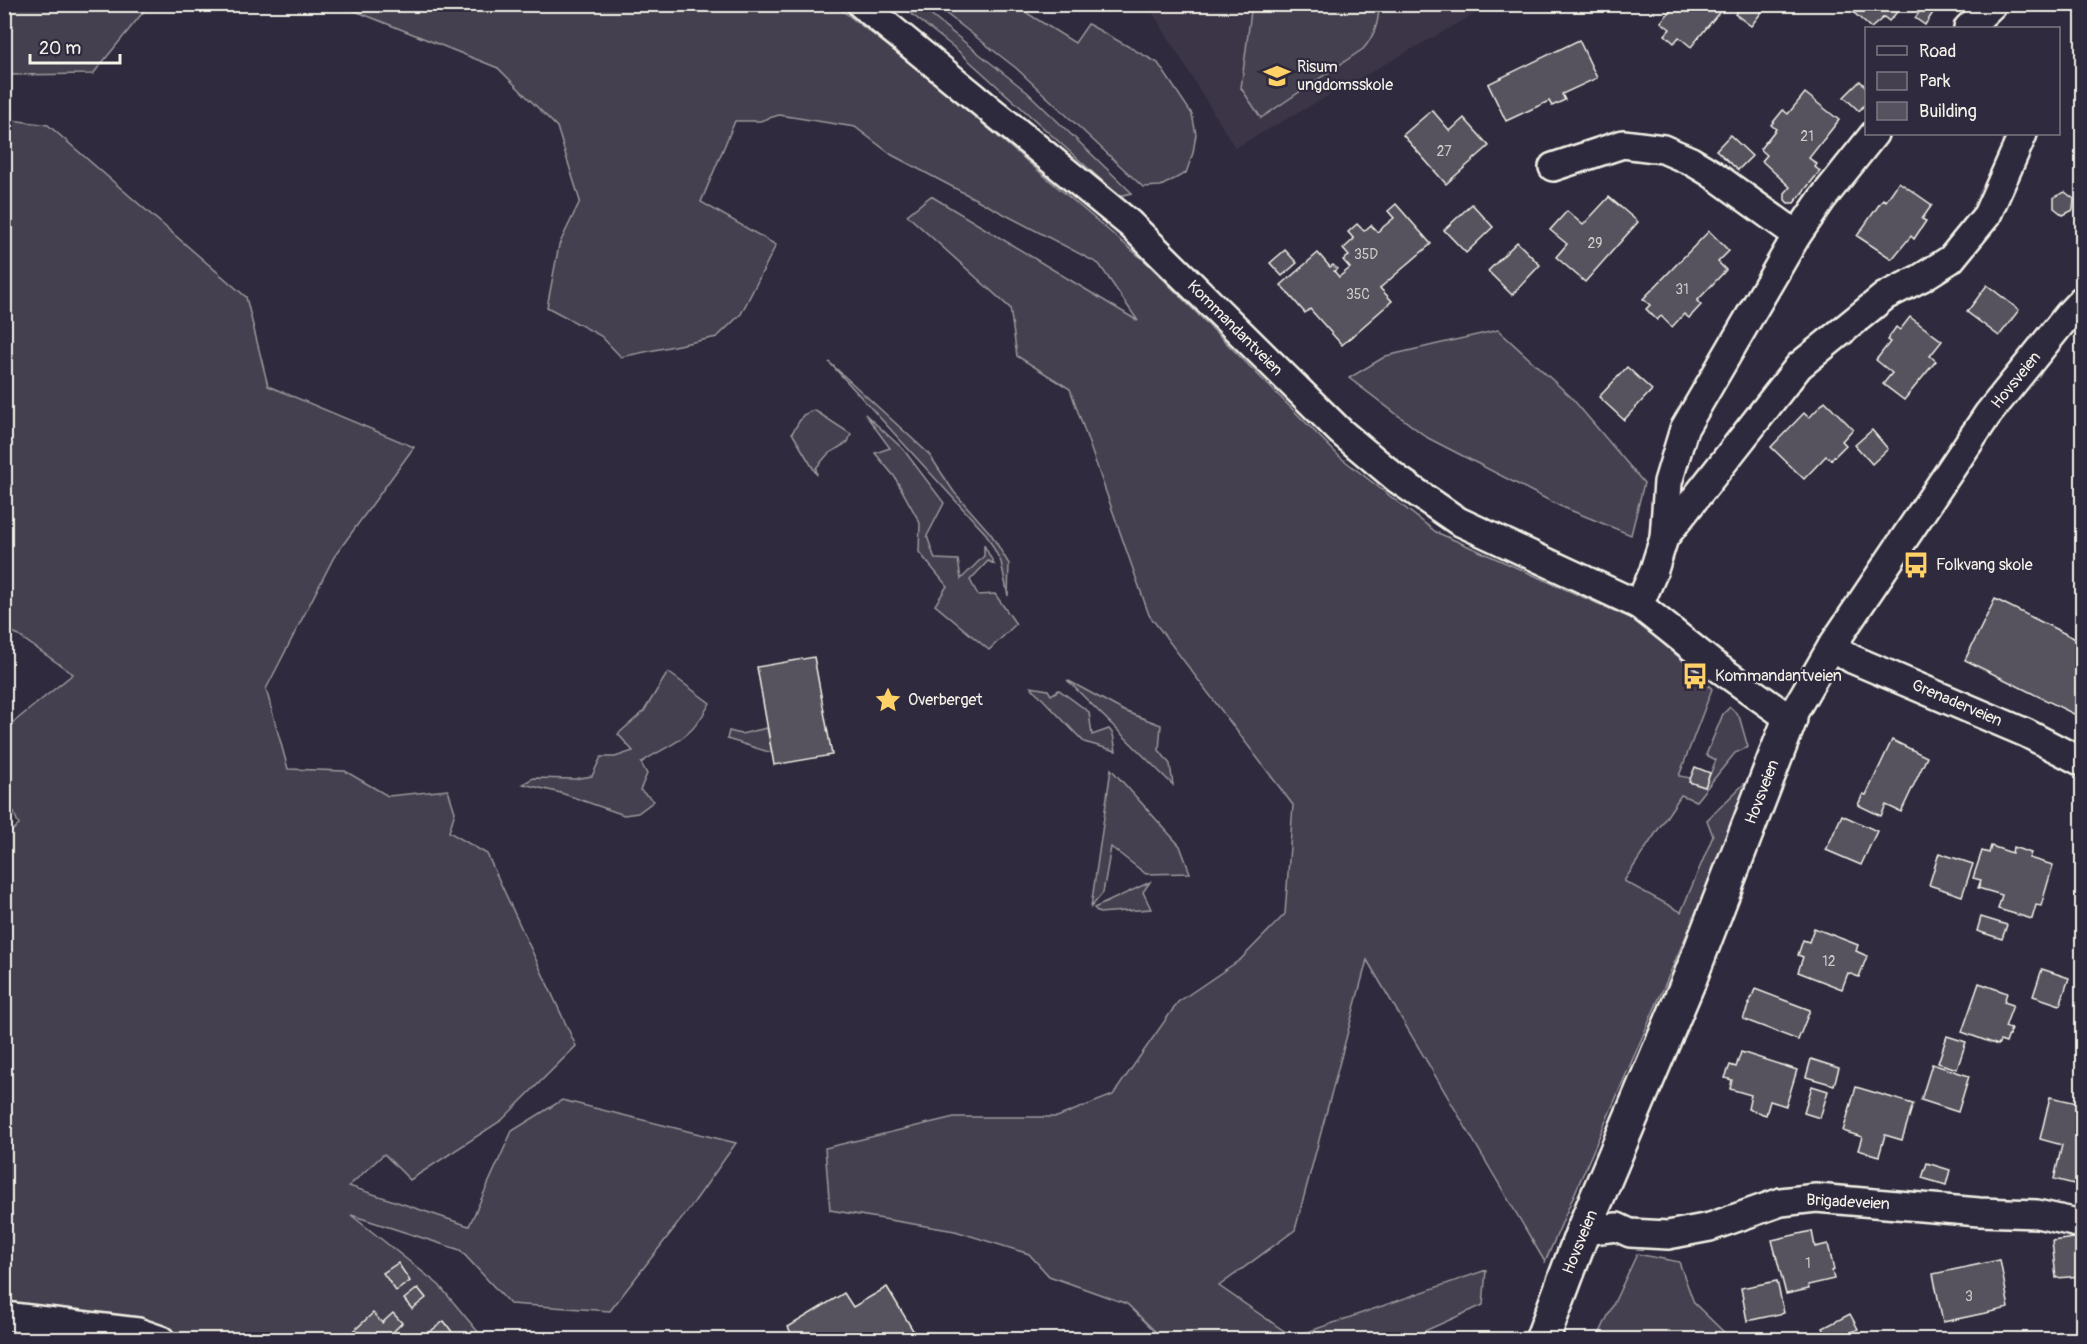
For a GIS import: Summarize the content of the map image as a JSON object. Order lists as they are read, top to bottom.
{
  "streets": {
    "street": [
      "Kommandantveien",
      "Hovsveien",
      "Grenaderveien",
      "Brigadeveien"
    ]
  },
  "crossings": [
    ["Kommandantveien", "Hovsveien"],
    ["Hovsveien", "Grenaderveien"],
    ["Hovsveien", "Brigadeveien"]
  ],
  "places": {
    "school or university": ["Risum ungdomsskole"],
    "bus stop": ["Folkvang skole", "Kommandantveien"],
    "place": ["Overberget"]
  },
  "house_numbers": [
    "21",
    "27",
    "29",
    "35D",
    "31",
    "35C",
    "12",
    "1",
    "3"
  ],
  "legend": ["Road", "Park", "Building"],
  "scale_bar": "20 m"
}
